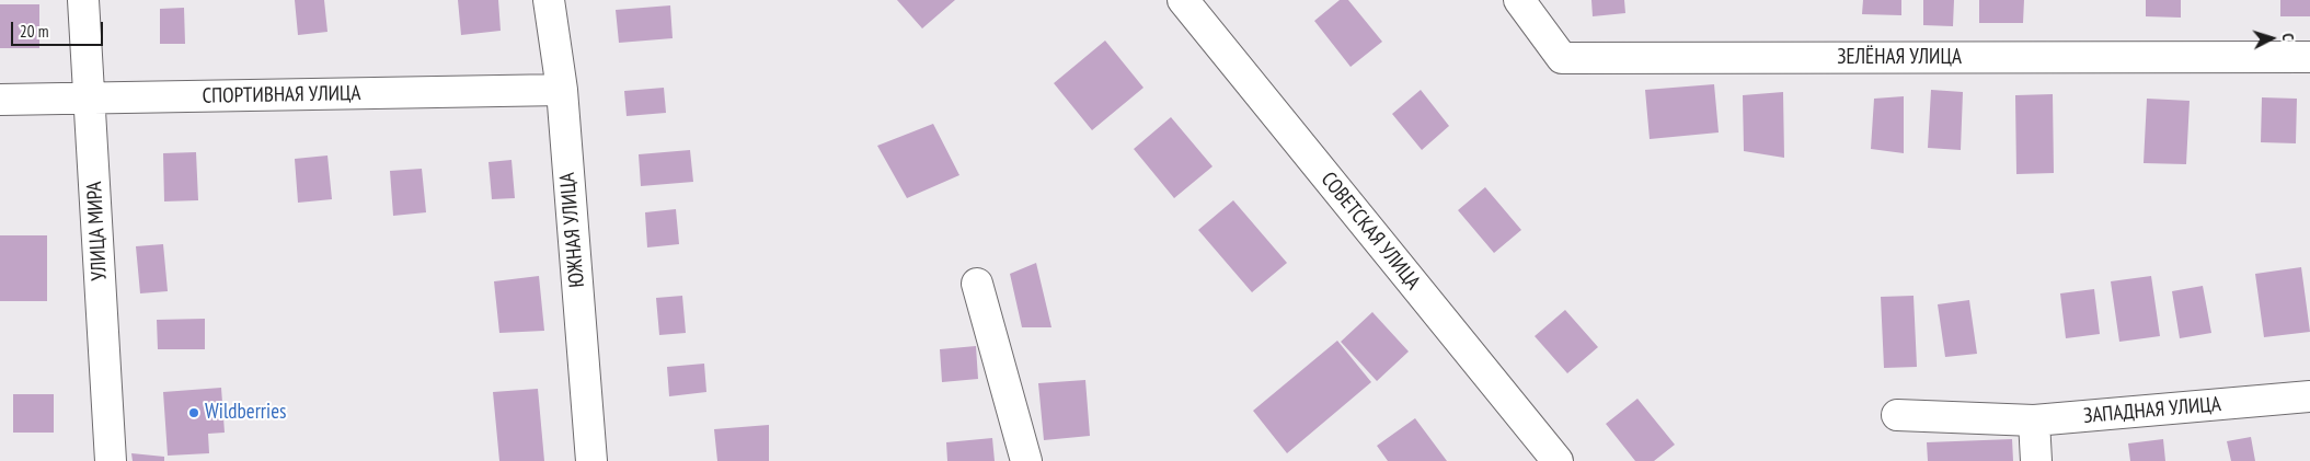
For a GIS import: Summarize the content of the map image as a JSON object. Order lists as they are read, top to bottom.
{
  "streets": {
    "street": [
      "ЗЕЛЁНАЯ УЛИЦА",
      "СПОРТИВНАЯ УЛИЦА",
      "ЮЖНАЯ УЛИЦА",
      "УЛИЦА МИРА",
      "СОВЕТСКАЯ УЛИЦА",
      "ЗАПАДНАЯ УЛИЦА"
    ]
  },
  "crossings": [
    ["СПОРТИВНАЯ УЛИЦА", "ЮЖНАЯ УЛИЦА"],
    ["СПОРТИВНАЯ УЛИЦА", "УЛИЦА МИРА"]
  ],
  "places": ["Wildberries"],
  "scale_bar": "20 m",
  "north": "right"
}
